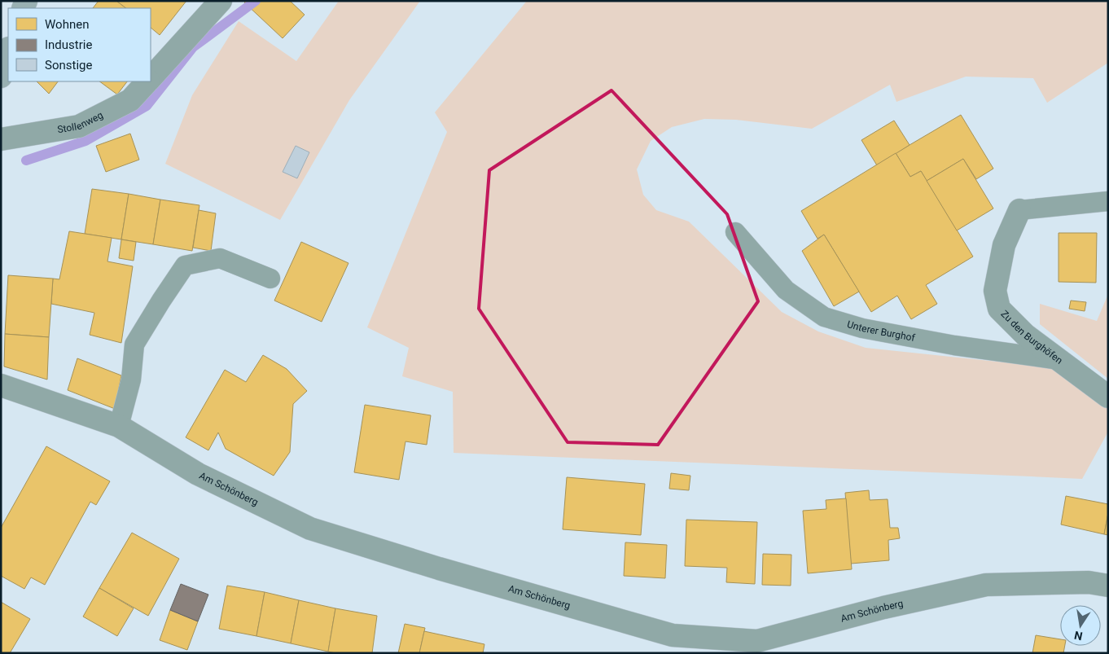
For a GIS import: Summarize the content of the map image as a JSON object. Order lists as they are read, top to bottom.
{
  "streets": {
    "street": ["Stollenweg", "Zu den Burghöfen", "Am Schönberg"],
    "lane": ["Unterer Burghof"]
  },
  "crossings": [
    ["Unterer Burghof", "Zu den Burghöfen"]
  ],
  "legend": ["Wohnen", "Industrie", "Sonstige"],
  "north": "bottom"
}
